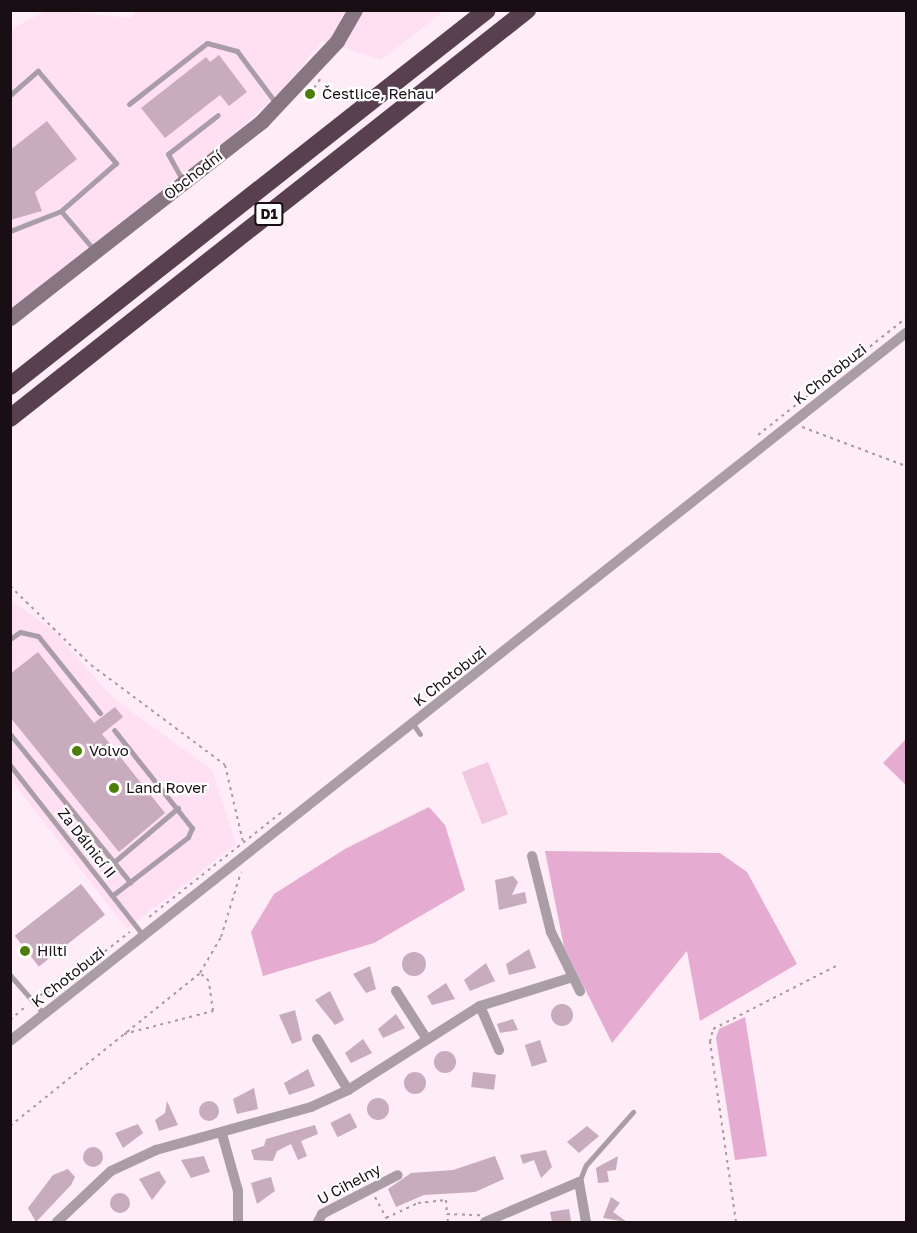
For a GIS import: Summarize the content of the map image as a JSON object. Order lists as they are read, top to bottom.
{
  "streets": {
    "highway": ["D1"],
    "street": ["Obchodní", "K Chotobuzi", "U Cihelny"],
    "lane": ["Za Dálnicí II"]
  },
  "crossings": [
    ["K Chotobuzi", "Za Dálnicí II"]
  ],
  "places": [
    "Čestlice, Rehau",
    "Volvo",
    "Land Rover",
    "Hilti"
  ]
}
